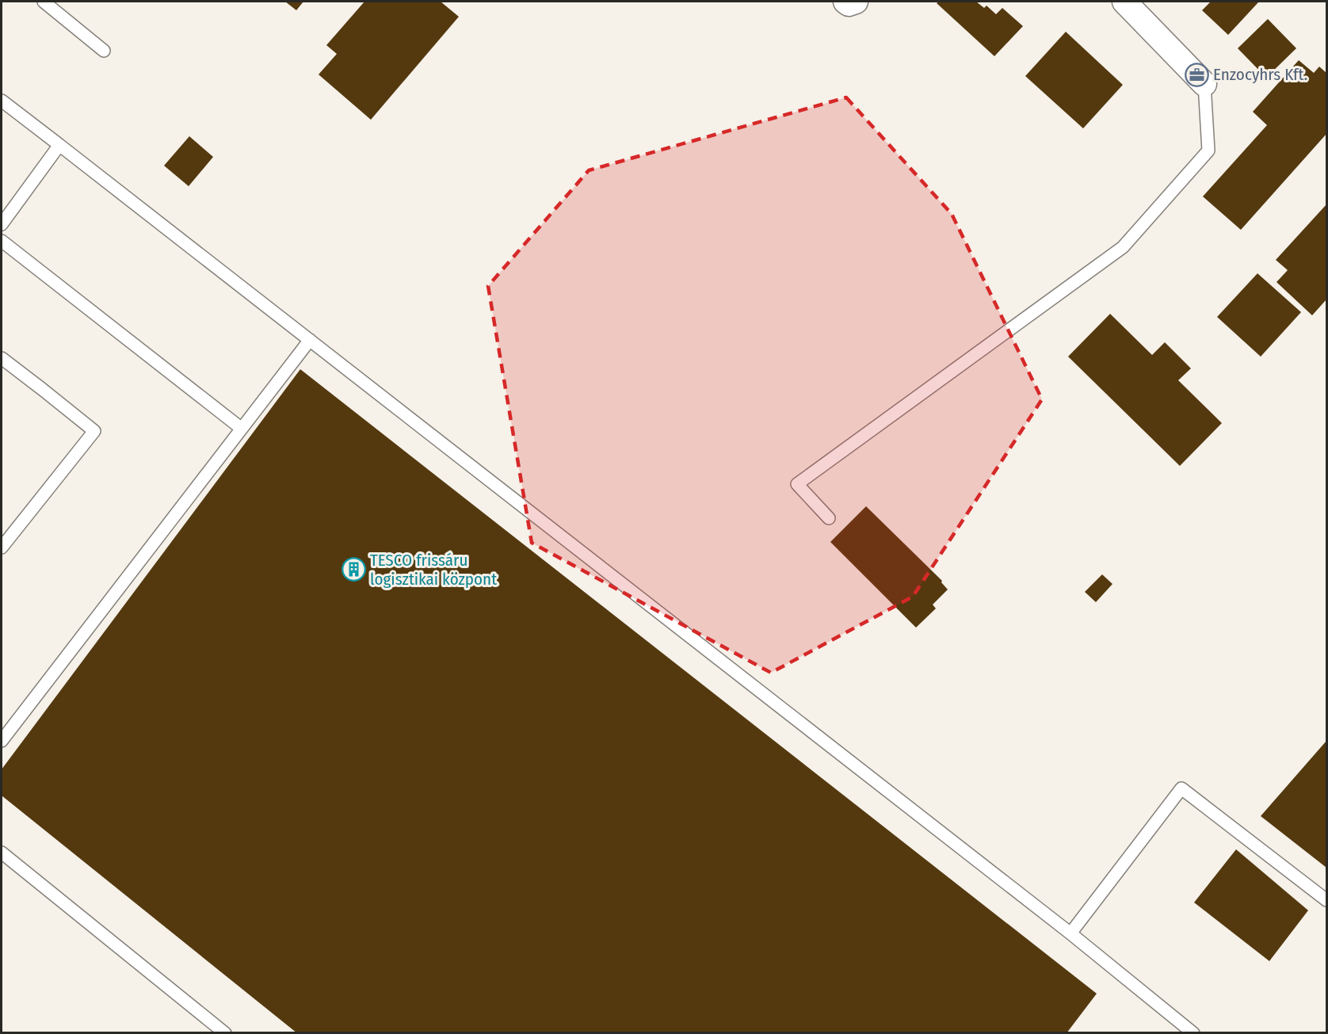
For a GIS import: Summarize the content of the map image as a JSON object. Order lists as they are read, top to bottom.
{
  "places": {
    "office": ["Enzocyhrs Kft."],
    "building": ["TESCO frissáru logisztikai központ"]
  }
}
